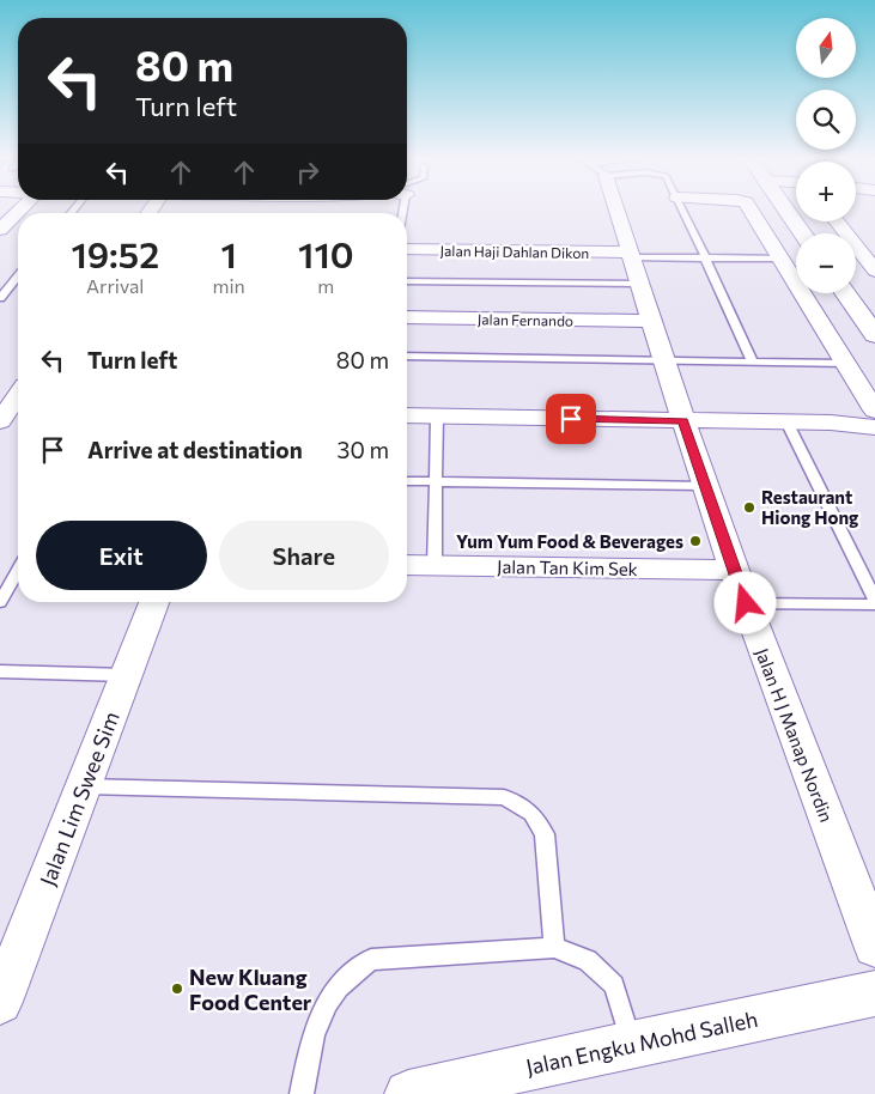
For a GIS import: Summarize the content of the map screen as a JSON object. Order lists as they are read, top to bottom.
{
  "streets": {
    "street": [
      "Jalan Haji Dahlan Dikon",
      "Jalan Fernando",
      "Jalan Tan Kim Sek",
      "Jalan H J Manap Nordin",
      "Jalan Lim Swee Sim",
      "Jalan Engku Mohd Salleh"
    ]
  },
  "crossings": [
    ["Jalan Haji Dahlan Dikon", "Jalan H J Manap Nordin"],
    ["Jalan Fernando", "Jalan H J Manap Nordin"],
    ["Jalan Tan Kim Sek", "Jalan H J Manap Nordin"]
  ],
  "places": ["Restaurant Hiong Hong", "Yum Yum Food & Beverages", "New Kluang Food Center"],
  "north": "top",
  "page": {
    "map_buttons": ["+", "−"],
    "turn": ["80 m", "Turn left"],
    "eta": [
      "19:52",
      "Arrival",
      "1",
      "min",
      "110",
      "m"
    ],
    "list": [
      {
        "name": "Turn left",
        "value": "80 m"
      },
      {
        "name": "Arrive at destination",
        "value": "30 m"
      }
    ],
    "buttons": ["Exit", "Share"]
  }
}
